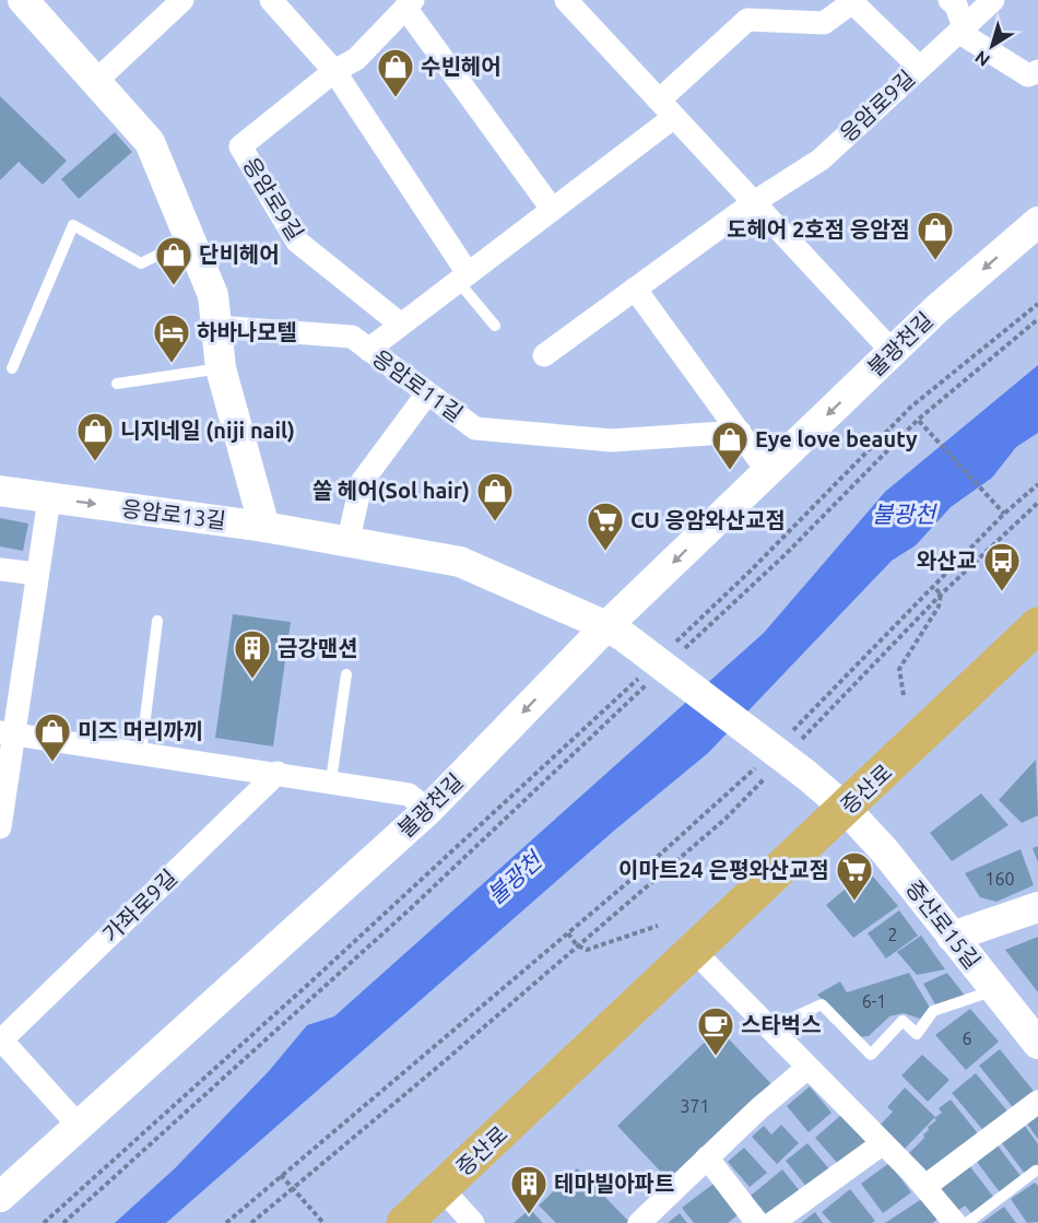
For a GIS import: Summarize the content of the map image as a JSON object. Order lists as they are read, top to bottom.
{
  "streets": {
    "main road": ["증산로"],
    "street": [
      "응암로9길",
      "불광천길",
      "응암로11길",
      "응암로13길",
      "가좌로9길",
      "증산로15길"
    ]
  },
  "crossings": [
    ["불광천길", "응암로13길"],
    ["응암로13길", "증산로15길"],
    ["증산로", "증산로15길"]
  ],
  "one_way": ["불광천길"],
  "water": ["불광천"],
  "places": {
    "shop": [
      "수빈헤어",
      "도헤어 2호점 응암점",
      "단비헤어",
      "니지네일 (niji nail)",
      "Eye love beauty",
      "쏠 헤어(Sol hair)",
      "미즈 머리까끼"
    ],
    "hotel": ["하바나모텔"],
    "supermarket": ["CU 응암와산교점", "이마트24 은평와산교점"],
    "bus stop": ["와산교"],
    "building": ["금강맨션", "테마빌아파트"],
    "cafe": ["스타벅스"]
  },
  "house_numbers": [
    "160",
    "2",
    "6-1",
    "6",
    "371"
  ],
  "north": "bottom left"
}
